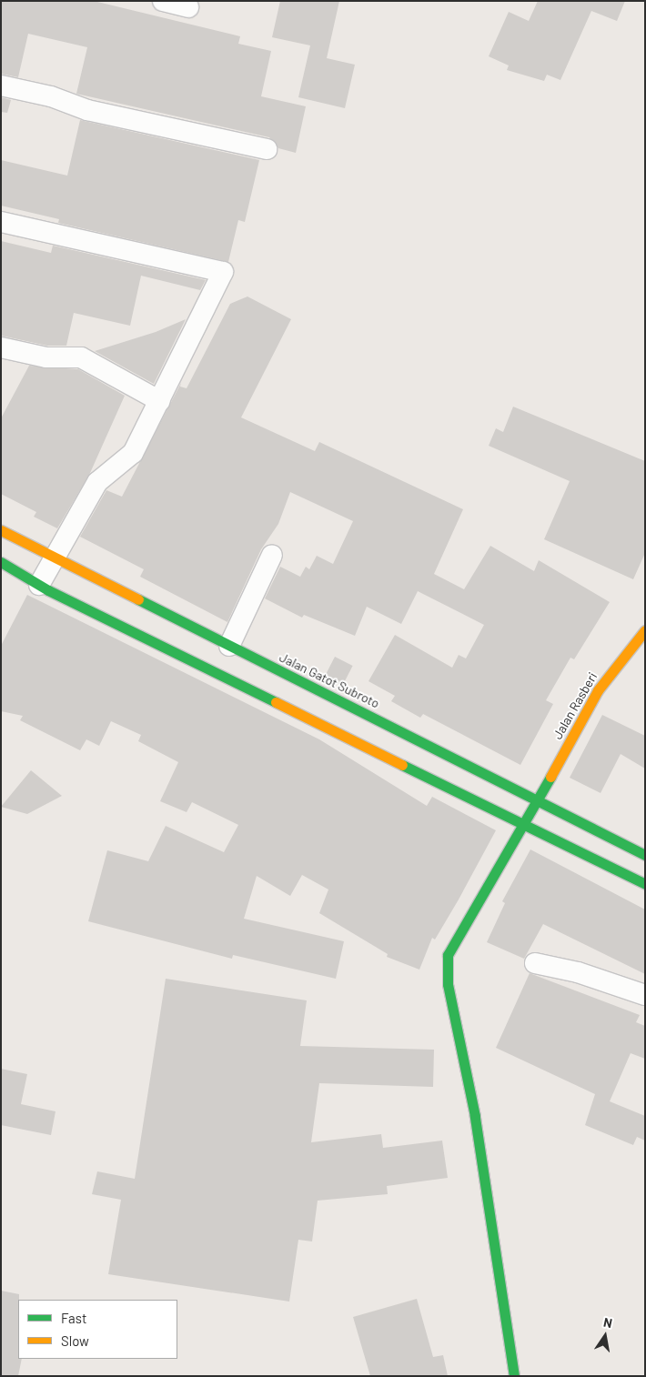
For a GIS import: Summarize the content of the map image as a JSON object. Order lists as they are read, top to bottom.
{
  "streets": {
    "main road": ["Jalan Gatot Subroto", "Jalan Rasberi"]
  },
  "crossings": [
    ["Jalan Gatot Subroto", "Jalan Rasberi"]
  ],
  "legend": ["Fast", "Slow"],
  "north": "top"
}
